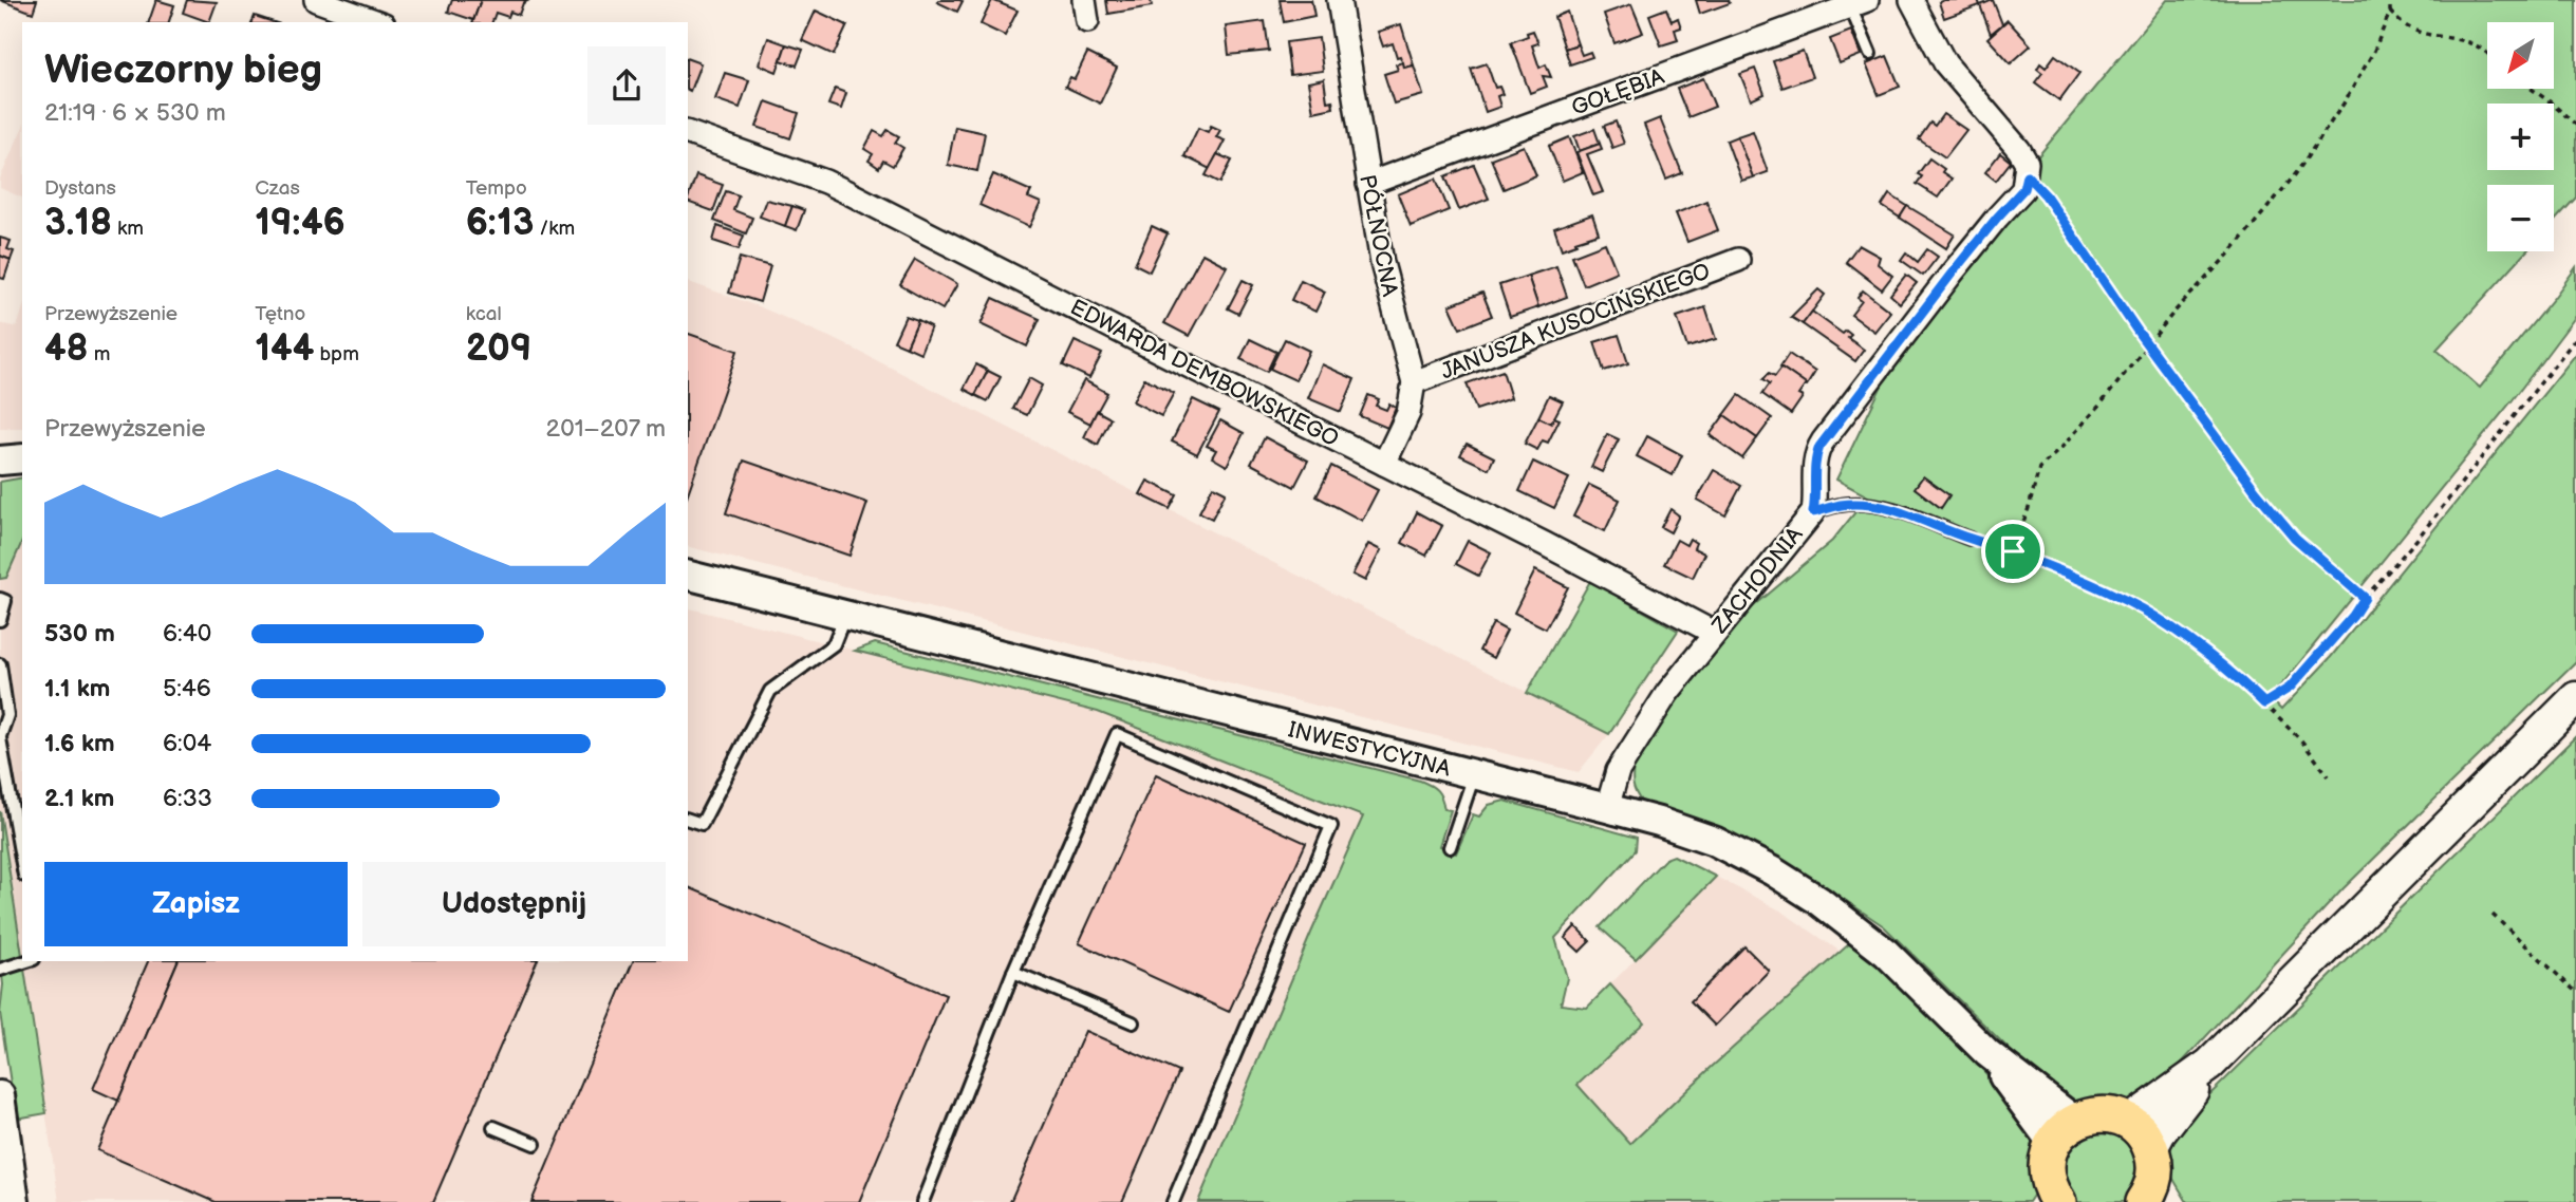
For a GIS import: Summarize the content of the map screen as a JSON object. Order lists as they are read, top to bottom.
{
  "streets": {
    "street": [
      "GOŁĘBIA",
      "PÓŁNOCNA",
      "JANUSZA KUSOCIŃSKIEGO",
      "EDWARDA DEMBOWSKIEGO",
      "ZACHODNIA",
      "INWESTYCYJNA"
    ]
  },
  "crossings": [
    ["GOŁĘBIA", "PÓŁNOCNA"],
    ["PÓŁNOCNA", "JANUSZA KUSOCIŃSKIEGO"],
    ["PÓŁNOCNA", "EDWARDA DEMBOWSKIEGO"],
    ["EDWARDA DEMBOWSKIEGO", "ZACHODNIA"],
    ["ZACHODNIA", "INWESTYCYJNA"]
  ],
  "north": "bottom left",
  "page": {
    "map_buttons": ["+", "−"],
    "heading": ["Wieczorny bieg", "21:19 · 6 × 530 m"],
    "stats": [
      ["Dystans", "3.18 km"],
      ["Czas", "19:46"],
      ["Tempo", "6:13 /km"],
      ["Przewyższenie", "48 m"],
      ["Tętno", "144 bpm"],
      ["kcal", "209"]
    ],
    "chart": ["Przewyższenie", "201–207 m"],
    "list": [
      {
        "name": "530 m",
        "note": "6:40"
      },
      {
        "name": "1.1 km",
        "note": "5:46"
      },
      {
        "name": "1.6 km",
        "note": "6:04"
      },
      {
        "name": "2.1 km",
        "note": "6:33"
      }
    ],
    "buttons": ["Zapisz", "Udostępnij"]
  }
}
